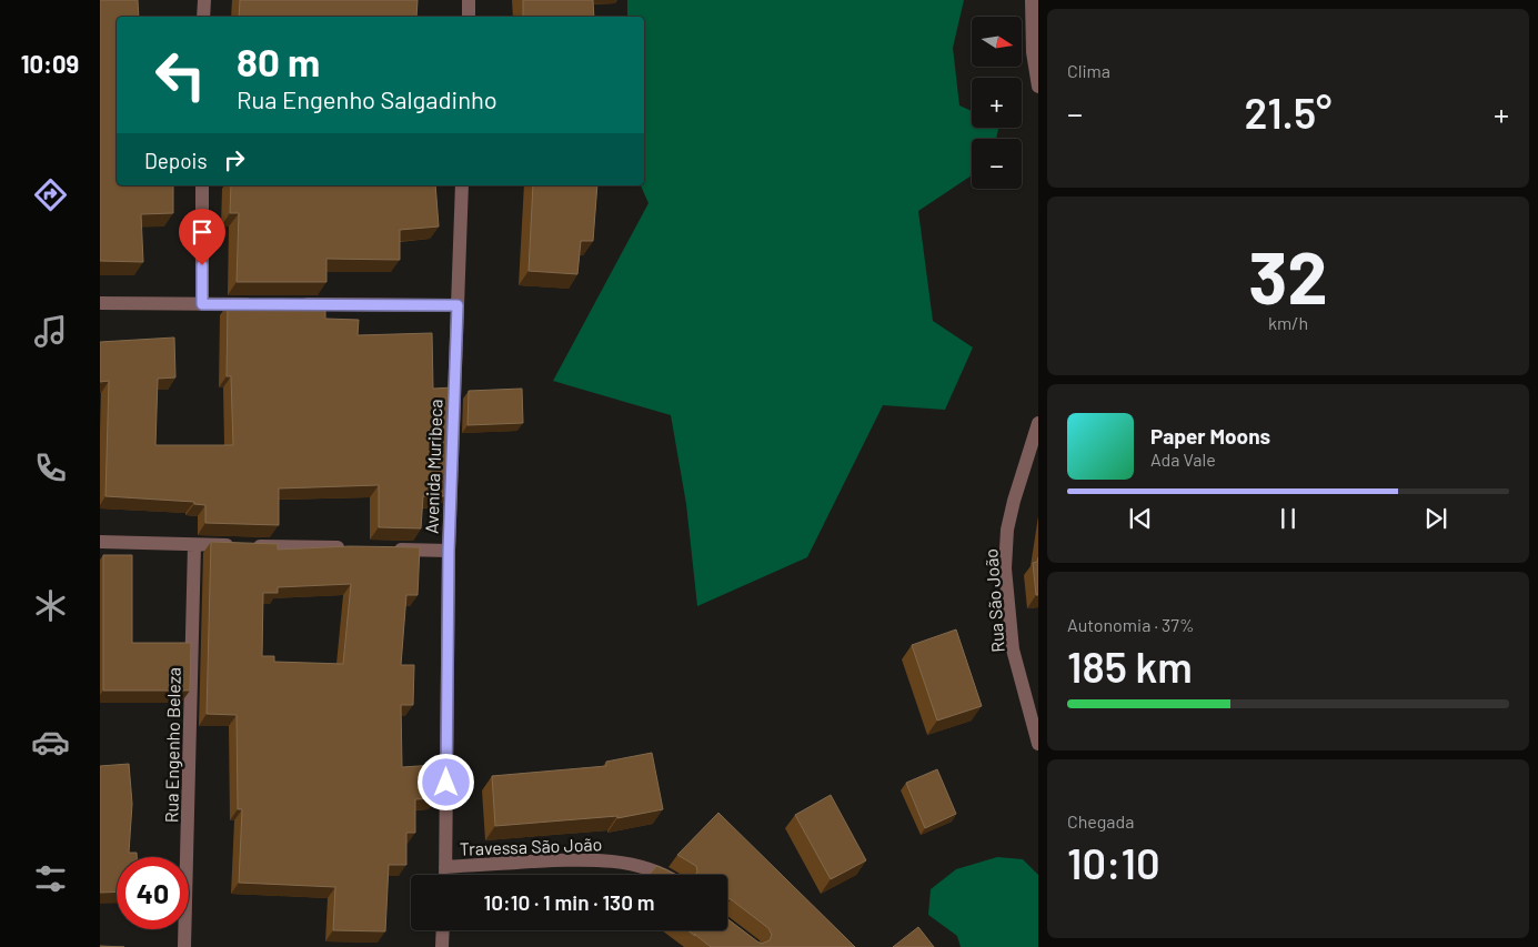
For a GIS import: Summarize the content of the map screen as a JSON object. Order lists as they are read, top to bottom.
{
  "streets": {
    "street": [
      "Avenida Muribeca",
      "Rua São João",
      "Rua Engenho Beleza",
      "Travessa São João"
    ]
  },
  "crossings": [
    ["Avenida Muribeca", "Travessa São João"]
  ],
  "north": "right",
  "page": {
    "tabs": "10:09",
    "tile": [
      "Clima",
      ["32", "km/h"],
      ["Autonomia · 37%", "185 km"],
      ["Chegada", "10:10"]
    ],
    "map_buttons": ["+", "−"],
    "turn": ["80 m", "Rua Engenho Salgadinho"],
    "heat": ["−", "21.5°", "+"],
    "then": "Depois",
    "song": ["Paper Moons", "Ada Vale"],
    "limit": "40",
    "trip": "10:10 · 1 min · 130 m"
  }
}
